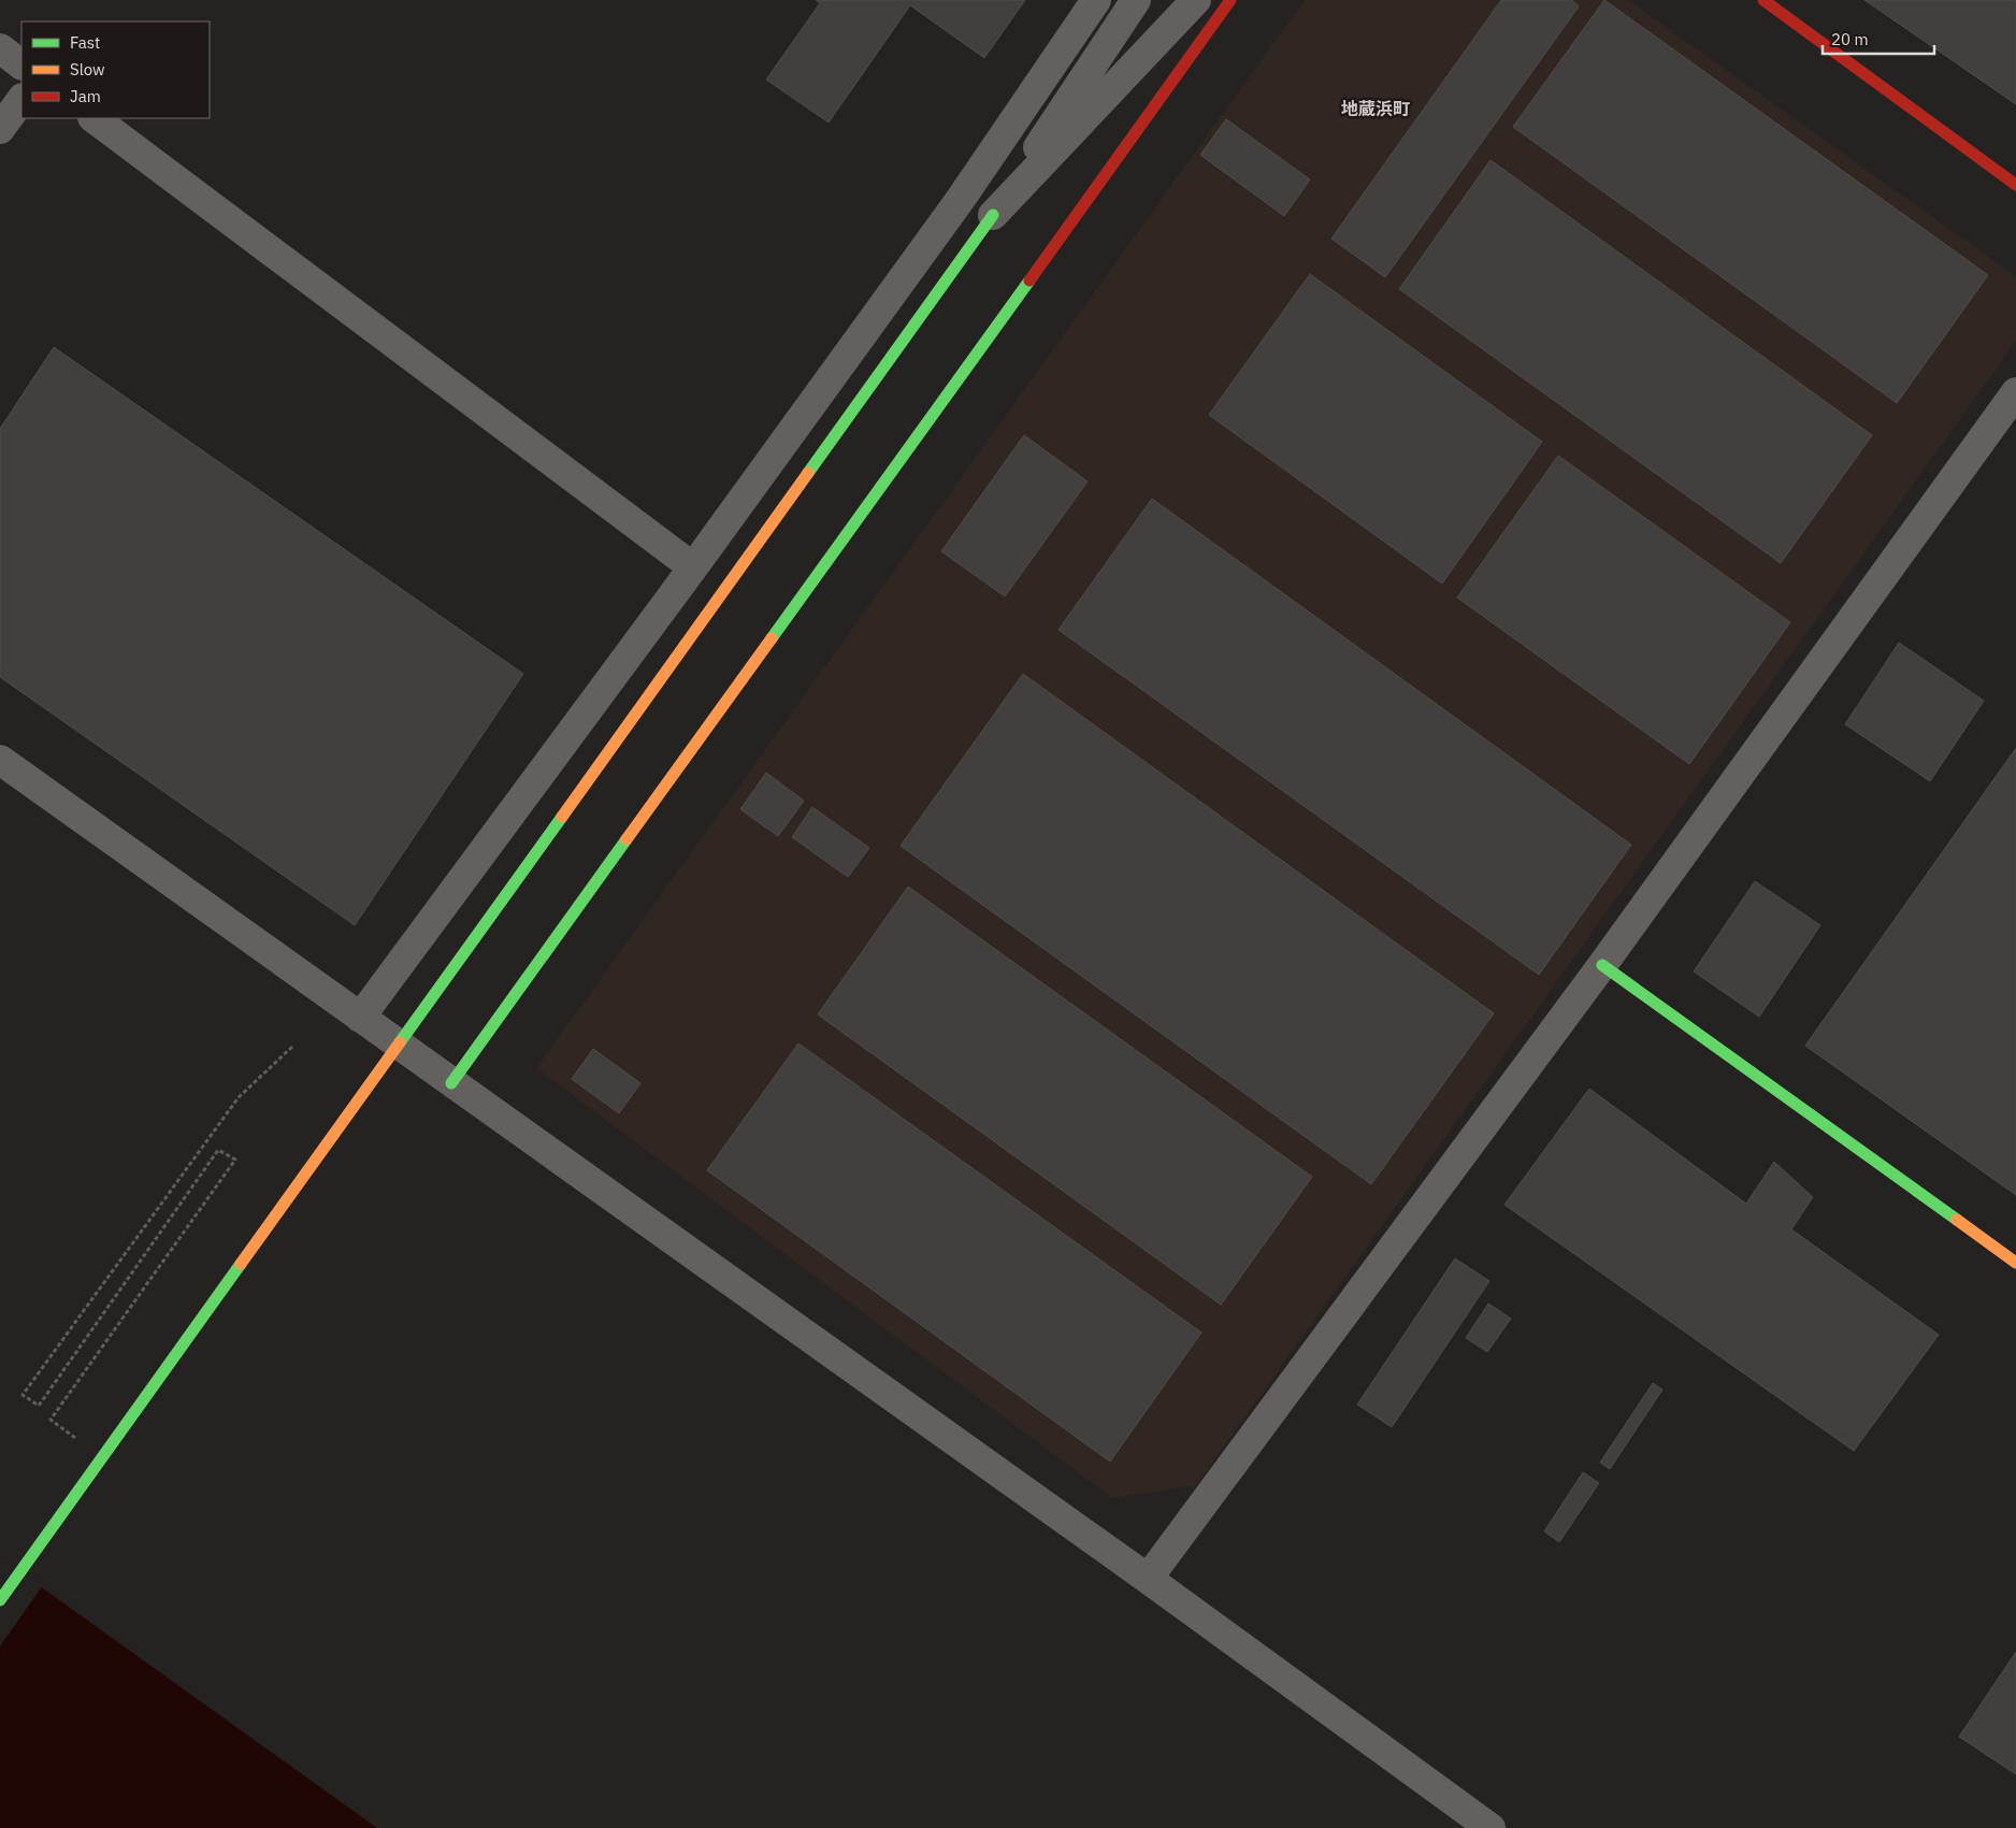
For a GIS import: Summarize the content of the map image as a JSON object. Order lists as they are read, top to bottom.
{
  "districts": ["地蔵浜町"],
  "legend": ["Fast", "Slow", "Jam"],
  "scale_bar": "20 m"
}
